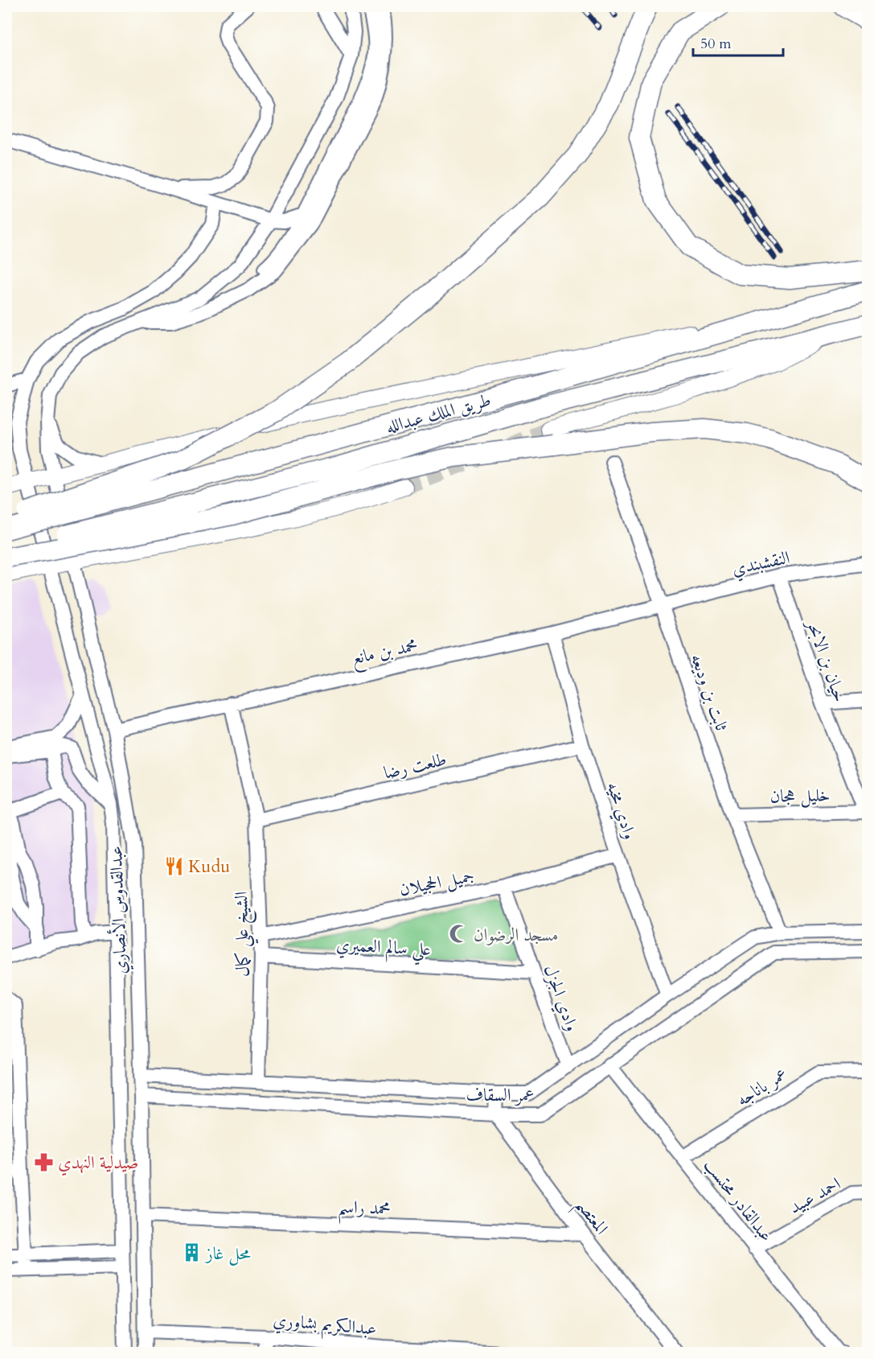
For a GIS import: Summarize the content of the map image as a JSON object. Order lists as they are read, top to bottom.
{
  "streets": {
    "highway": ["طريق الملك عبدالله"],
    "street": [
      "النقشبندي",
      "محمد بن مانع",
      "حيان بن الابحر",
      "ثابت بن وديعه",
      "طلعت رضا",
      "خليل هجان",
      "وادي مخيه",
      "جميل الحجيلان",
      "عبدالقدوس الأنصاري",
      "الشيخ علي كمال",
      "علي سالم العميري",
      "وادي الجزل",
      "عمر باناجه",
      "عمر السقاف",
      "احمد عبيد",
      "عبدالقادر محتسب",
      "محمد راسم",
      "المعتصم",
      "عبدالكريم بشاوري"
    ]
  },
  "crossings": [
    ["النقشبندي", "محمد بن مانع"],
    ["النقشبندي", "حيان بن الابحر"],
    ["النقشبندي", "ثابت بن وديعه"],
    ["محمد بن مانع", "ثابت بن وديعه"],
    ["محمد بن مانع", "وادي مخيه"],
    ["محمد بن مانع", "عبدالقدوس الأنصاري"],
    ["محمد بن مانع", "الشيخ علي كمال"],
    ["حيان بن الابحر", "خليل هجان"],
    ["ثابت بن وديعه", "خليل هجان"],
    ["ثابت بن وديعه", "عمر السقاف"],
    ["طلعت رضا", "وادي مخيه"],
    ["طلعت رضا", "الشيخ علي كمال"],
    ["وادي مخيه", "جميل الحجيلان"],
    ["وادي مخيه", "عمر السقاف"],
    ["جميل الحجيلان", "الشيخ علي كمال"],
    ["جميل الحجيلان", "وادي الجزل"],
    ["عبدالقدوس الأنصاري", "عمر السقاف"],
    ["عبدالقدوس الأنصاري", "محمد راسم"],
    ["عبدالقدوس الأنصاري", "عبدالكريم بشاوري"],
    ["الشيخ علي كمال", "علي سالم العميري"],
    ["الشيخ علي كمال", "عمر السقاف"],
    ["علي سالم العميري", "وادي الجزل"],
    ["وادي الجزل", "عمر السقاف"],
    ["عمر باناجه", "عبدالقادر محتسب"],
    ["عمر السقاف", "عبدالقادر محتسب"],
    ["عمر السقاف", "المعتصم"],
    ["احمد عبيد", "عبدالقادر محتسب"],
    ["محمد راسم", "المعتصم"]
  ],
  "places": {
    "restaurant": ["Kudu"],
    "mosque": ["مسجد الرضوان"],
    "pharmacy": ["صيدلية النهدي"],
    "building": ["محل غاز"]
  },
  "scale_bar": "50 m"
}
